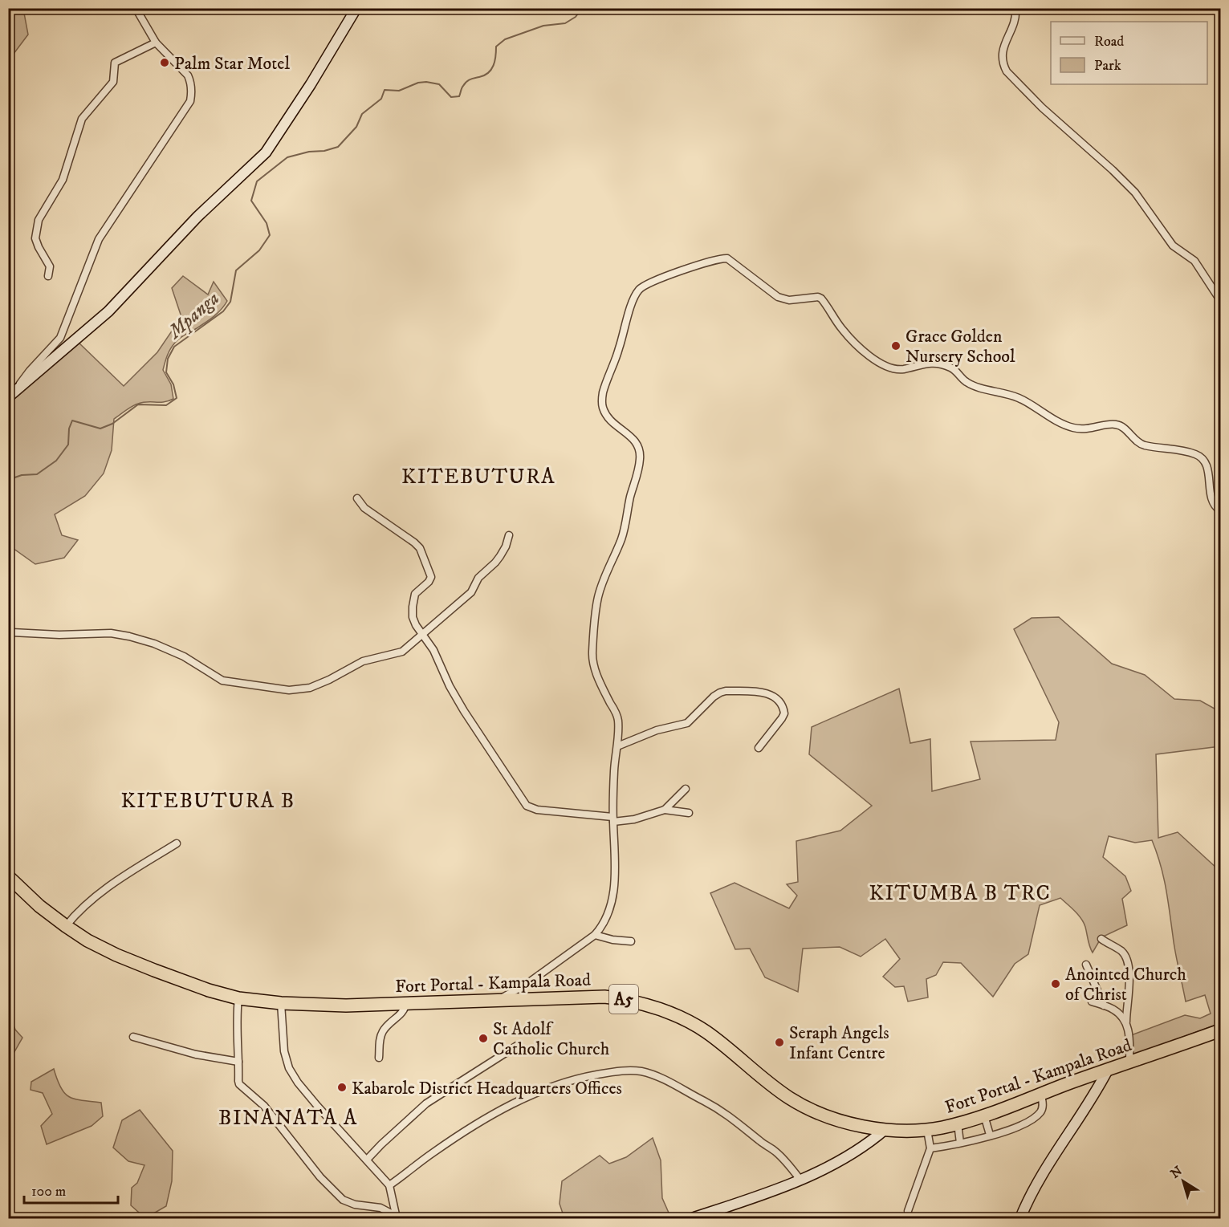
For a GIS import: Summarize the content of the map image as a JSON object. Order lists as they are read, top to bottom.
{
  "streets": {
    "highway": ["Fort Portal - Kampala Road", "A5"]
  },
  "districts": [
    "KITEBUTURA",
    "KITEBUTURA B",
    "KITUMBA B TRC",
    "BINANATA A"
  ],
  "water": ["Mpanga"],
  "places": [
    "Palm Star Motel",
    "Grace Golden Nursery School",
    "Anointed Church of Christ",
    "St Adolf Catholic Church",
    "Seraph Angels Infant Centre",
    "Kabarole District Headquarters Offices"
  ],
  "legend": ["Road", "Park"],
  "scale_bar": "100 m",
  "north": "top left"
}
